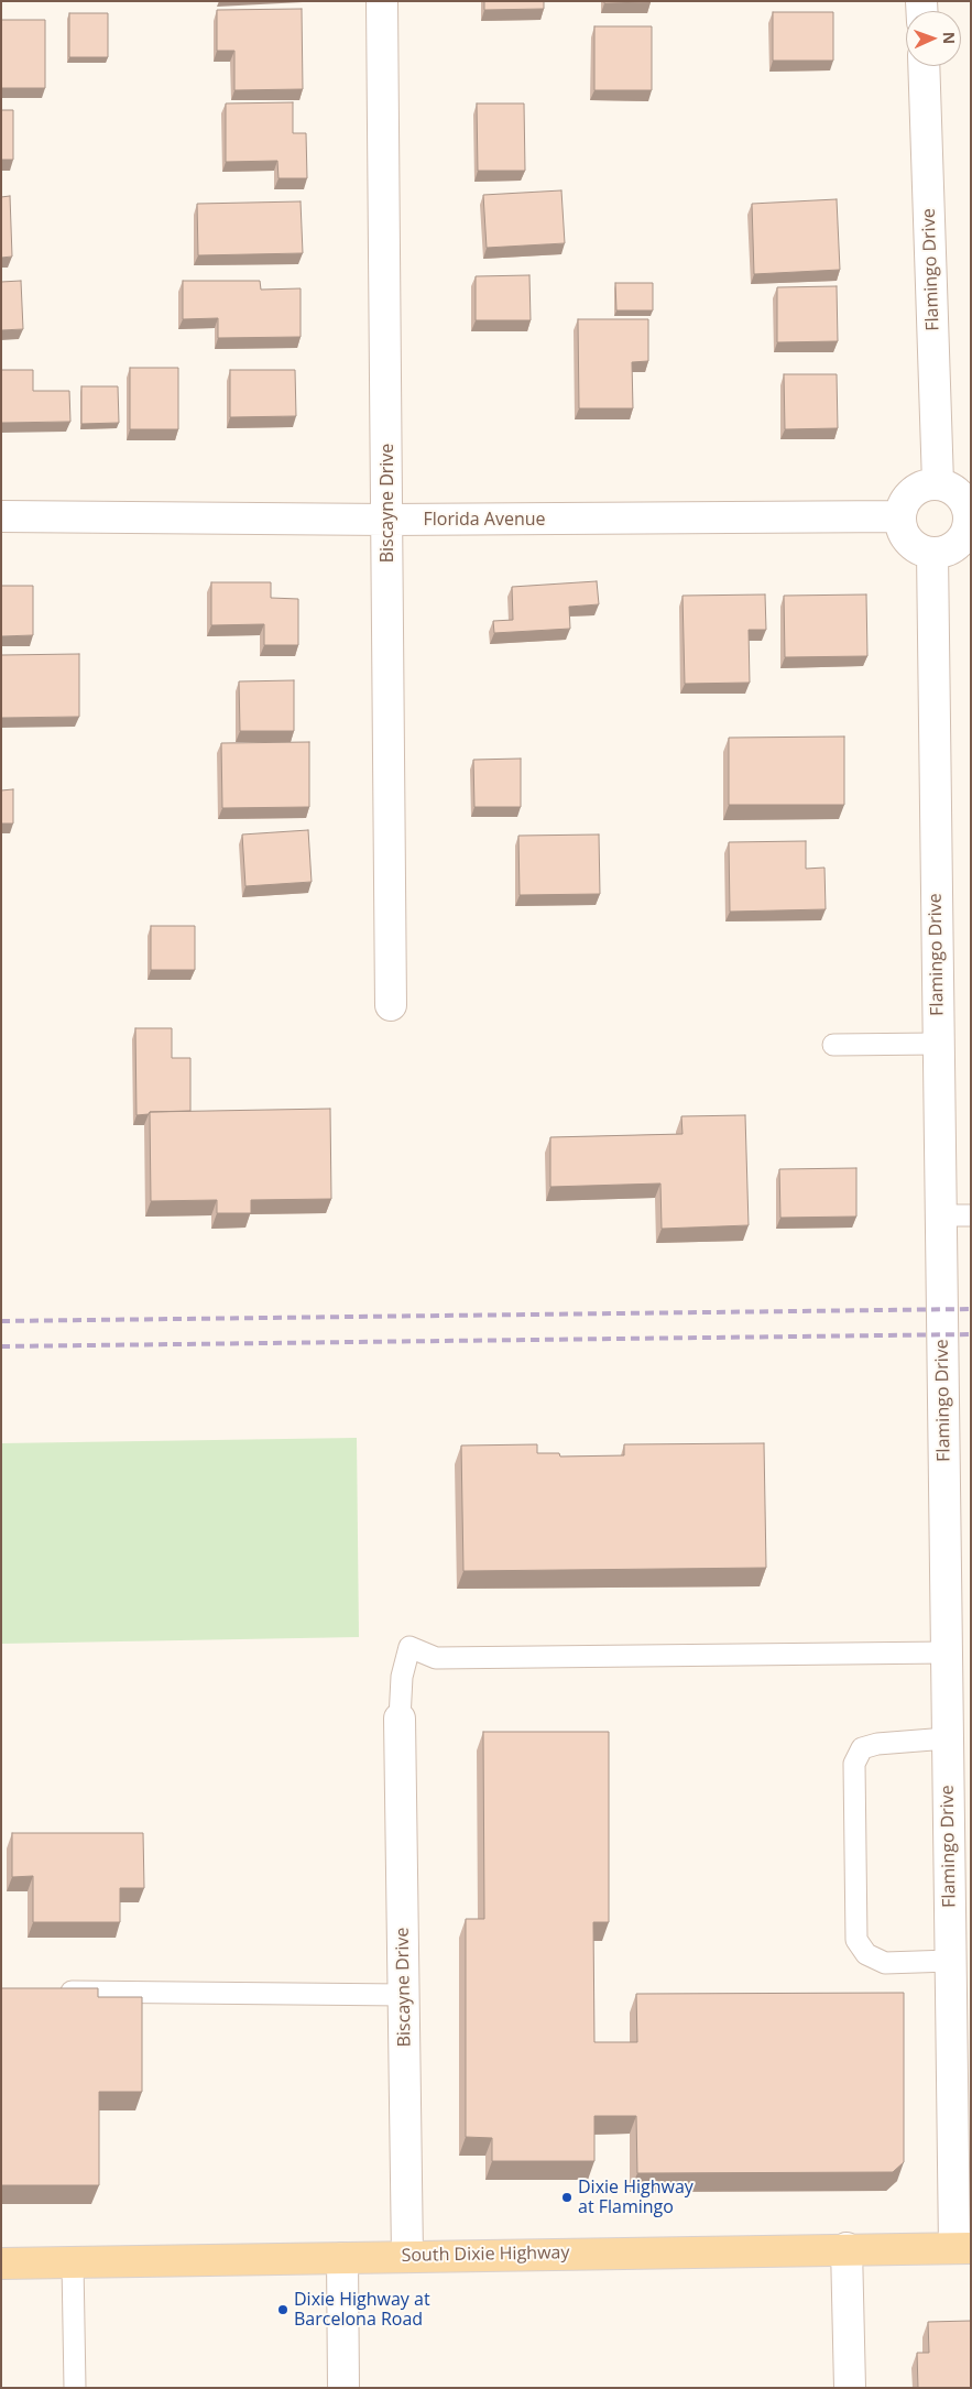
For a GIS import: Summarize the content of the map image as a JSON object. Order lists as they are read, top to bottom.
{
  "streets": {
    "main road": ["South Dixie Highway"],
    "street": ["Flamingo Drive", "Biscayne Drive", "Florida Avenue"]
  },
  "crossings": [
    ["Flamingo Drive", "Florida Avenue"],
    ["Flamingo Drive", "South Dixie Highway"],
    ["Biscayne Drive", "Florida Avenue"],
    ["Biscayne Drive", "South Dixie Highway"]
  ],
  "places": ["Dixie Highway at Flamingo", "Dixie Highway at Barcelona Road"],
  "north": "right"
}
